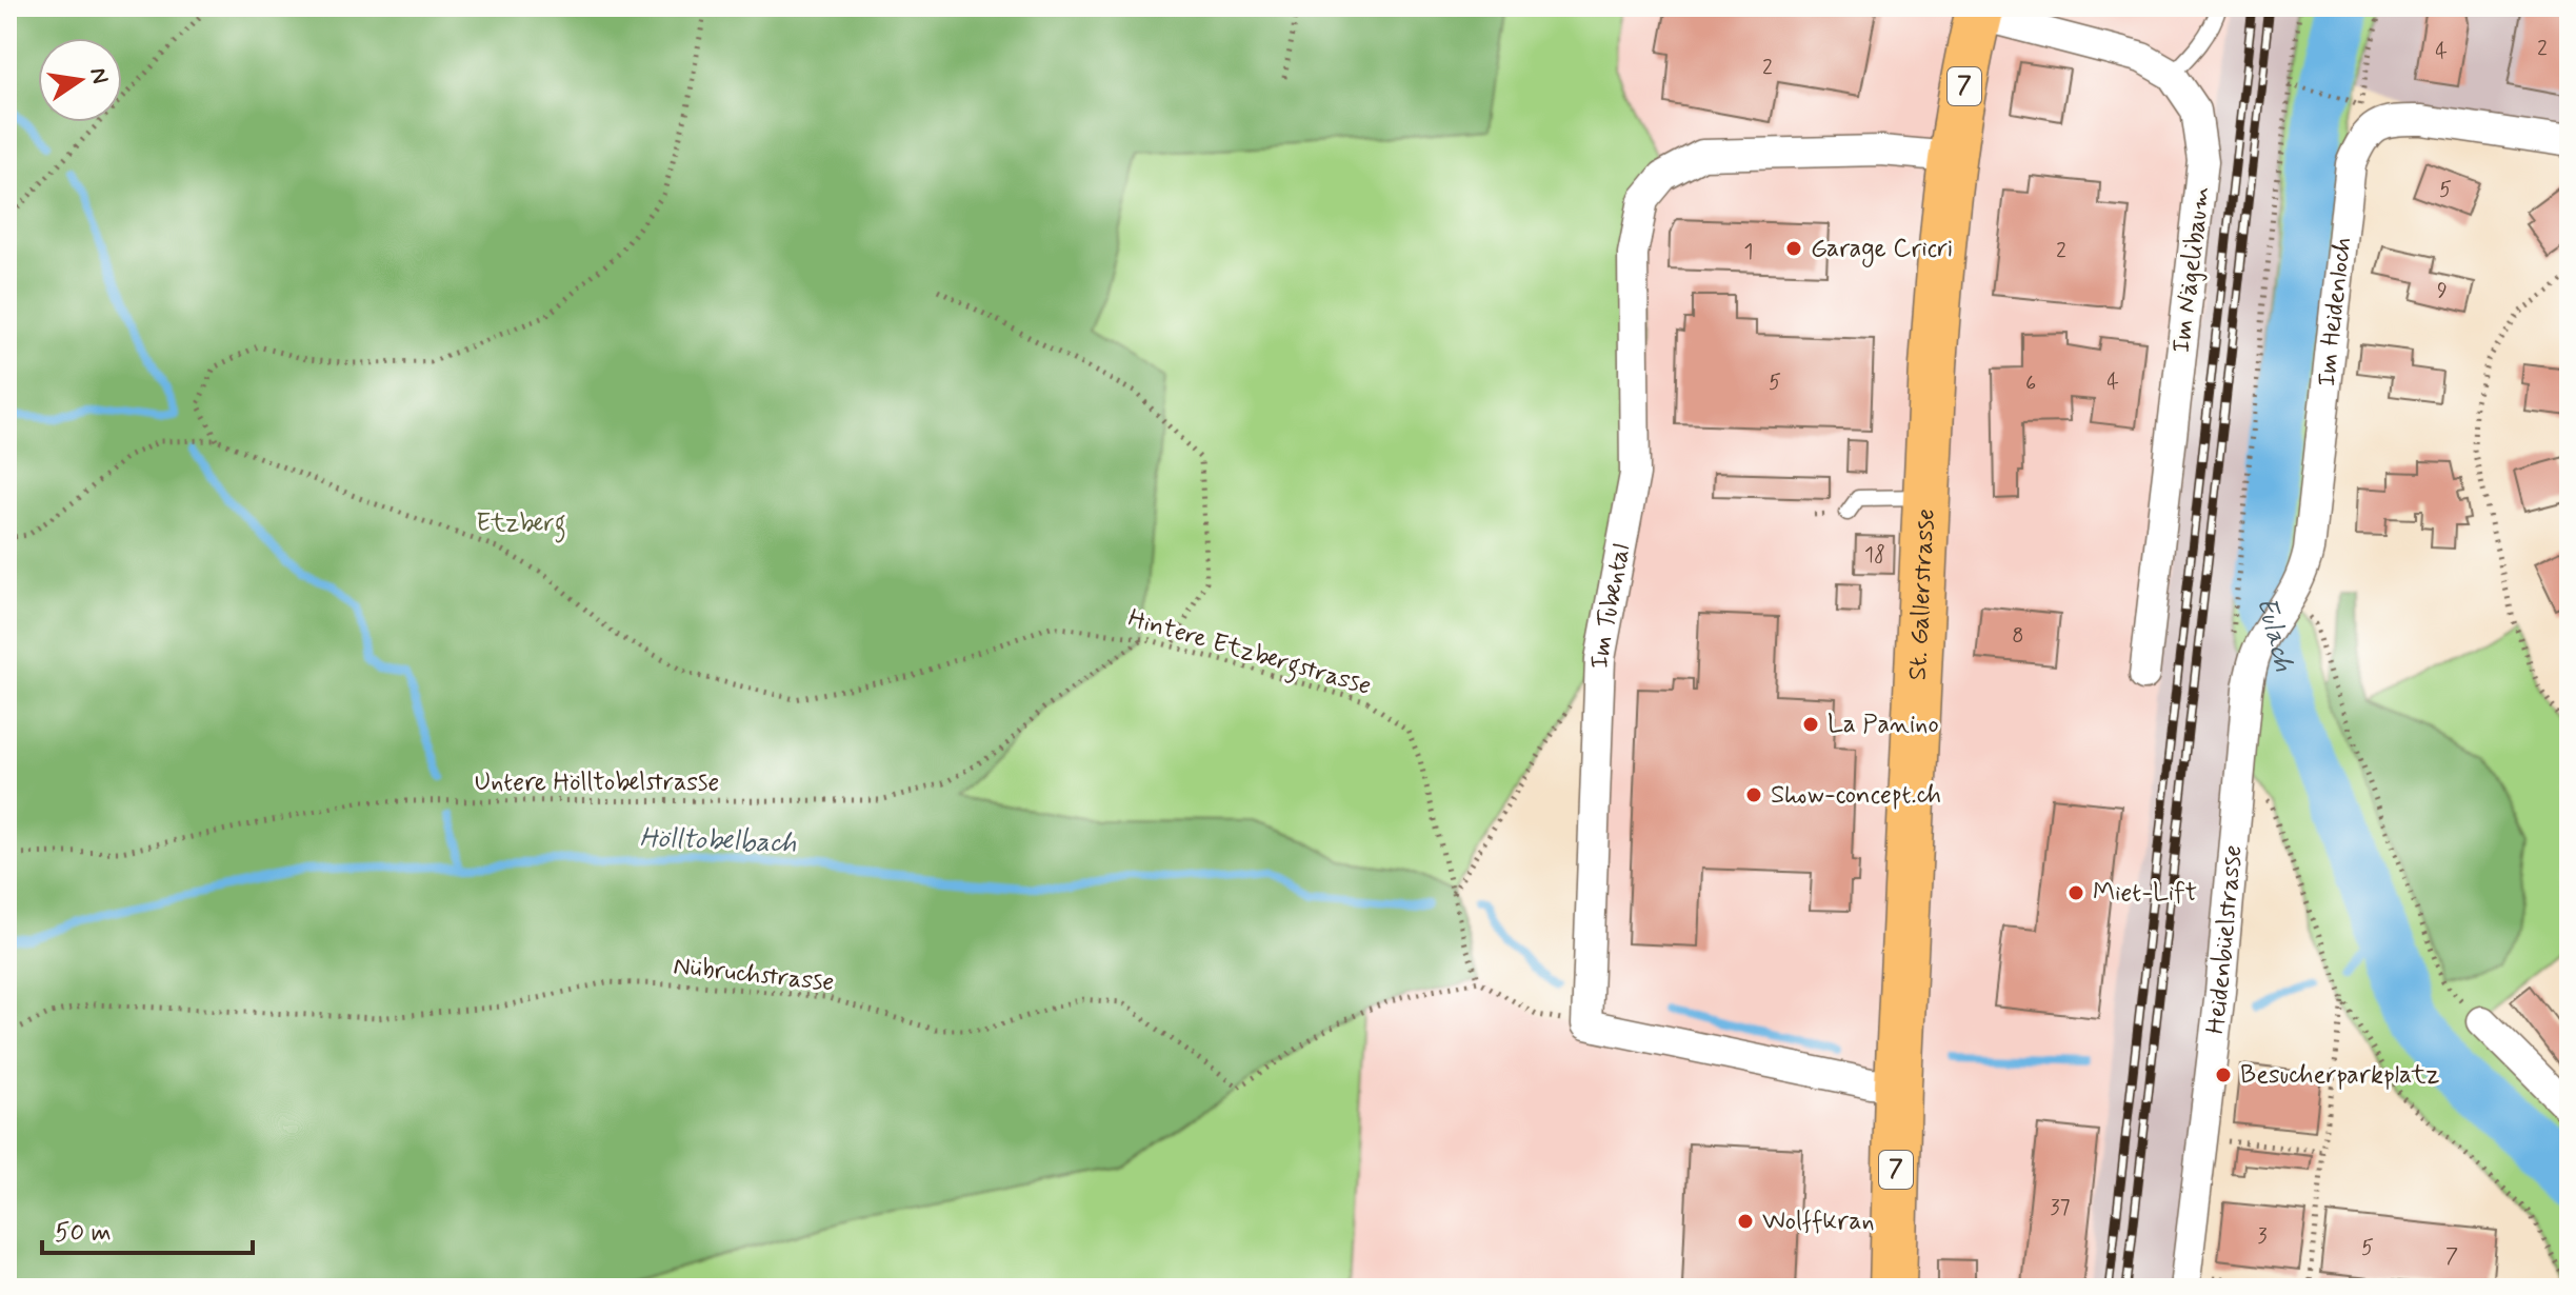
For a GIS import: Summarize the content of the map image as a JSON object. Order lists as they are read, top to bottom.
{
  "streets": {
    "main road": ["7", "St. Gallerstrasse"],
    "street": [
      "Im Nägelibaum",
      "Im Heidenloch",
      "Im Tubental",
      "Heidenbüelstrasse"
    ],
    "path": ["Hintere Etzbergstrasse", "Untere Hölltobelstrasse", "Nübruchstrasse"]
  },
  "crossings": [
    ["Im Nägelibaum", "St. Gallerstrasse"],
    ["Im Heidenloch", "Heidenbüelstrasse"],
    ["St. Gallerstrasse", "Im Tubental"],
    ["Hintere Etzbergstrasse", "Untere Hölltobelstrasse"],
    ["Hintere Etzbergstrasse", "Nübruchstrasse"]
  ],
  "water": ["Eulach", "Hölltobelbach"],
  "parks": ["Etzberg"],
  "places": [
    "Garage Cricri",
    "La Panino",
    "Show-concept.ch",
    "Miet-Lift",
    "Besucherparkplatz",
    "Wolffkran"
  ],
  "house_numbers": [
    "2",
    "4",
    "2",
    "5",
    "2",
    "1",
    "9",
    "5",
    "4",
    "6",
    "18",
    "8",
    "37",
    "3",
    "5",
    "7"
  ],
  "scale_bar": "50 m",
  "north": "right"
}
